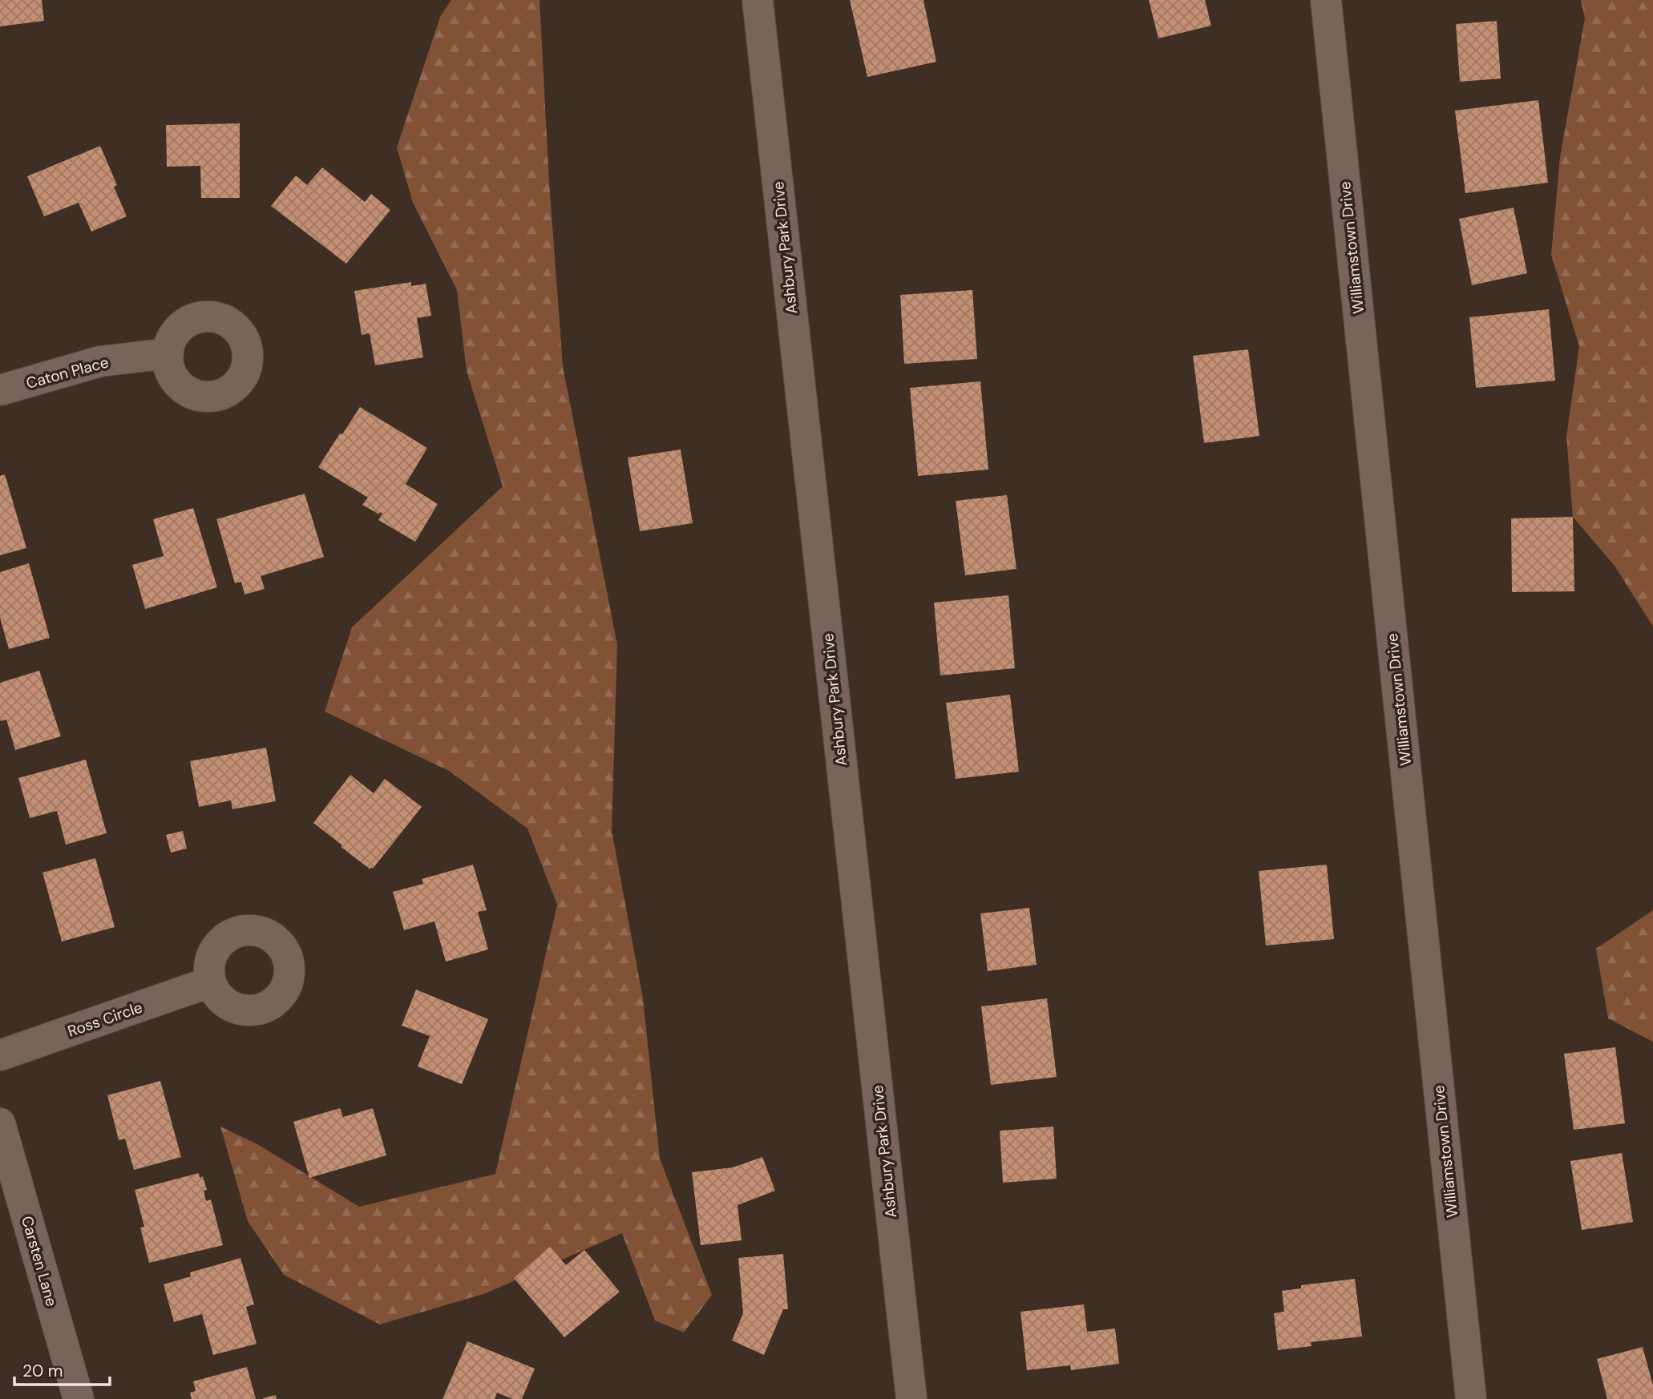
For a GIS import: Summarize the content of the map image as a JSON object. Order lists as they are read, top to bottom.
{
  "streets": {
    "street": [
      "Ashbury Park Drive",
      "Williamstown Drive",
      "Caton Place",
      "Ross Circle",
      "Carsten Lane"
    ]
  },
  "scale_bar": "20 m"
}
